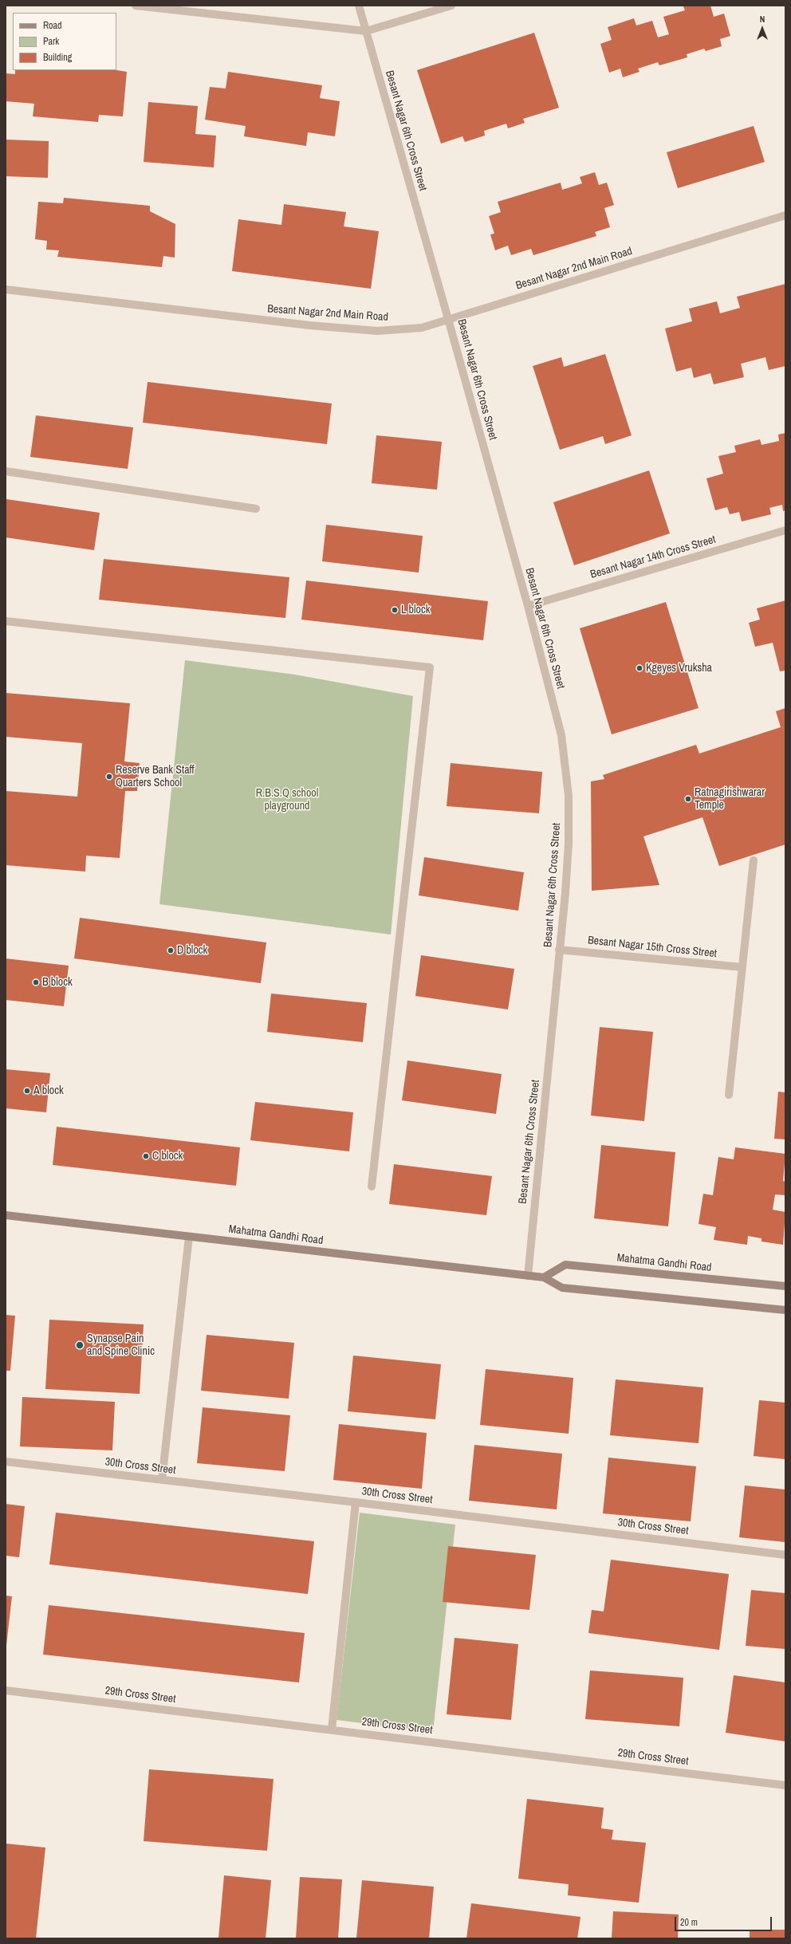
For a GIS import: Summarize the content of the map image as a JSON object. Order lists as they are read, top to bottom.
{
  "streets": {
    "main road": ["Mahatma Gandhi Road"],
    "street": [
      "Besant Nagar 6th Cross Street",
      "Besant Nagar 2nd Main Road",
      "Besant Nagar 14th Cross Street",
      "Besant Nagar 15th Cross Street",
      "30th Cross Street",
      "29th Cross Street"
    ]
  },
  "crossings": [
    ["Besant Nagar 6th Cross Street", "Besant Nagar 2nd Main Road"],
    ["Besant Nagar 6th Cross Street", "Besant Nagar 14th Cross Street"],
    ["Besant Nagar 6th Cross Street", "Besant Nagar 15th Cross Street"],
    ["Besant Nagar 6th Cross Street", "Mahatma Gandhi Road"]
  ],
  "parks": ["R.B.S.Q school playground"],
  "places": [
    "L block",
    "Kgeyes Vruksha",
    "Reserve Bank Staff Quarters School",
    "Ratnagirishwarar Temple",
    "D block",
    "B block",
    "A block",
    "C block",
    "Synapse Pain and Spine Clinic"
  ],
  "legend": ["Road", "Park", "Building"],
  "scale_bar": "20 m",
  "north": "top"
}
